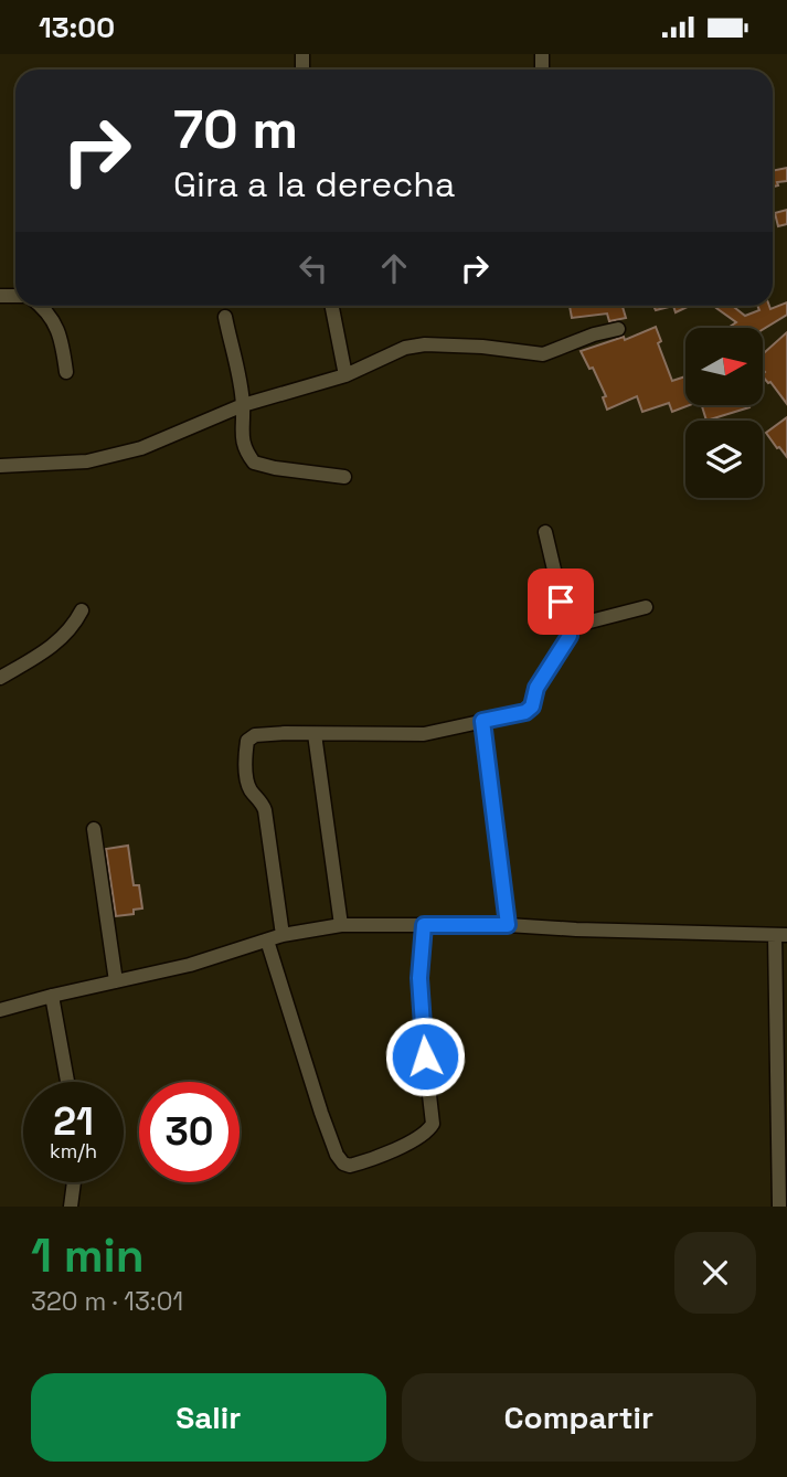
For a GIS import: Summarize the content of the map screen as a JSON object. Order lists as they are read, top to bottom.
{
  "north": "right",
  "page": {
    "status": "13:00",
    "turn": ["70 m", "Gira a la derecha"],
    "speed": "21 km/h",
    "limit": "30",
    "heading": ["1 min", "320 m · 13:01"],
    "buttons": ["Salir", "Compartir"]
  }
}
